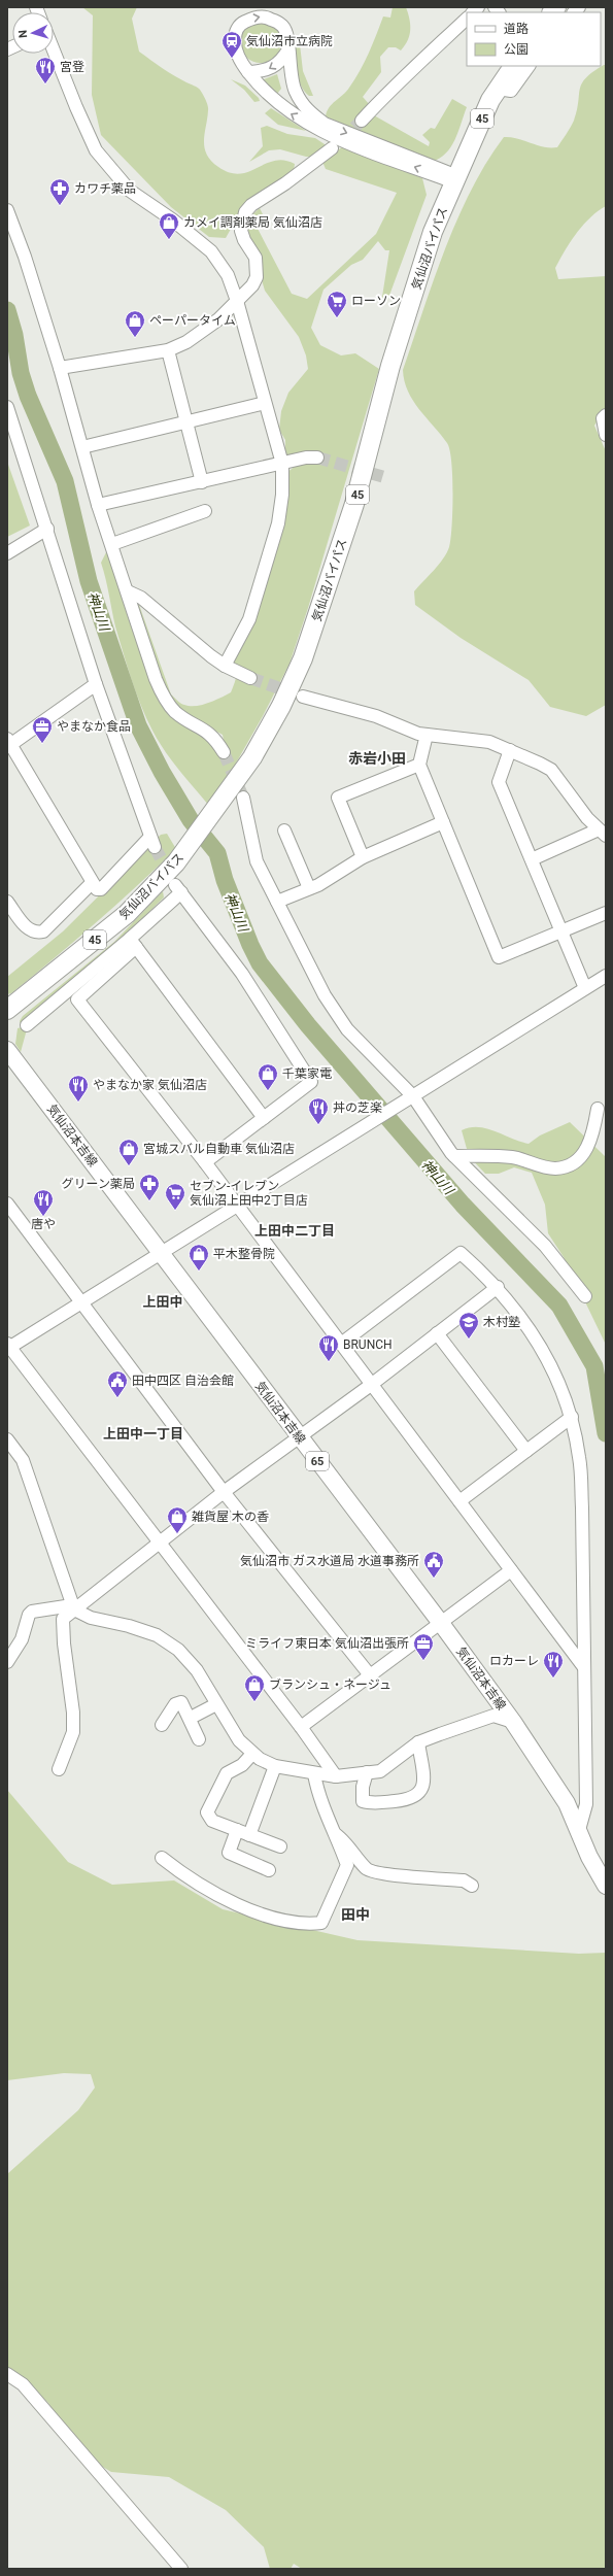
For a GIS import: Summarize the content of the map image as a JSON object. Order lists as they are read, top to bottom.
{
  "streets": {
    "highway": ["45", "気仙沼バイパス"],
    "main road": ["気仙沼本吉線", "65"]
  },
  "districts": [
    "赤岩小田",
    "上田中二丁目",
    "上田中",
    "上田中一丁目",
    "田中"
  ],
  "water": ["神山川"],
  "places": {
    "station": ["気仙沼市立病院"],
    "restaurant": [
      "宮登",
      "やまなか家 気仙沼店",
      "丼の芝楽",
      "唐や",
      "BRUNCH",
      "ロカーレ"
    ],
    "pharmacy": ["カワチ薬品", "グリーン薬局"],
    "shop": [
      "カメイ調剤薬局 気仙沼店",
      "ペーパータイム",
      "千葉家電",
      "宮城スバル自動車 気仙沼店",
      "平木整骨院",
      "雑貨屋 木の香",
      "ブランシュ・ネージュ"
    ],
    "supermarket": ["ローソン", "セブン-イレブン 気仙沼上田中2丁目店"],
    "office": ["やまなか食品", "ミライフ東日本 気仙沼出張所"],
    "school or university": ["木村塾"],
    "public building": ["田中四区 自治会館", "気仙沼市 ガス水道局 水道事務所"]
  },
  "legend": ["道路", "公園"],
  "north": "left"
}
